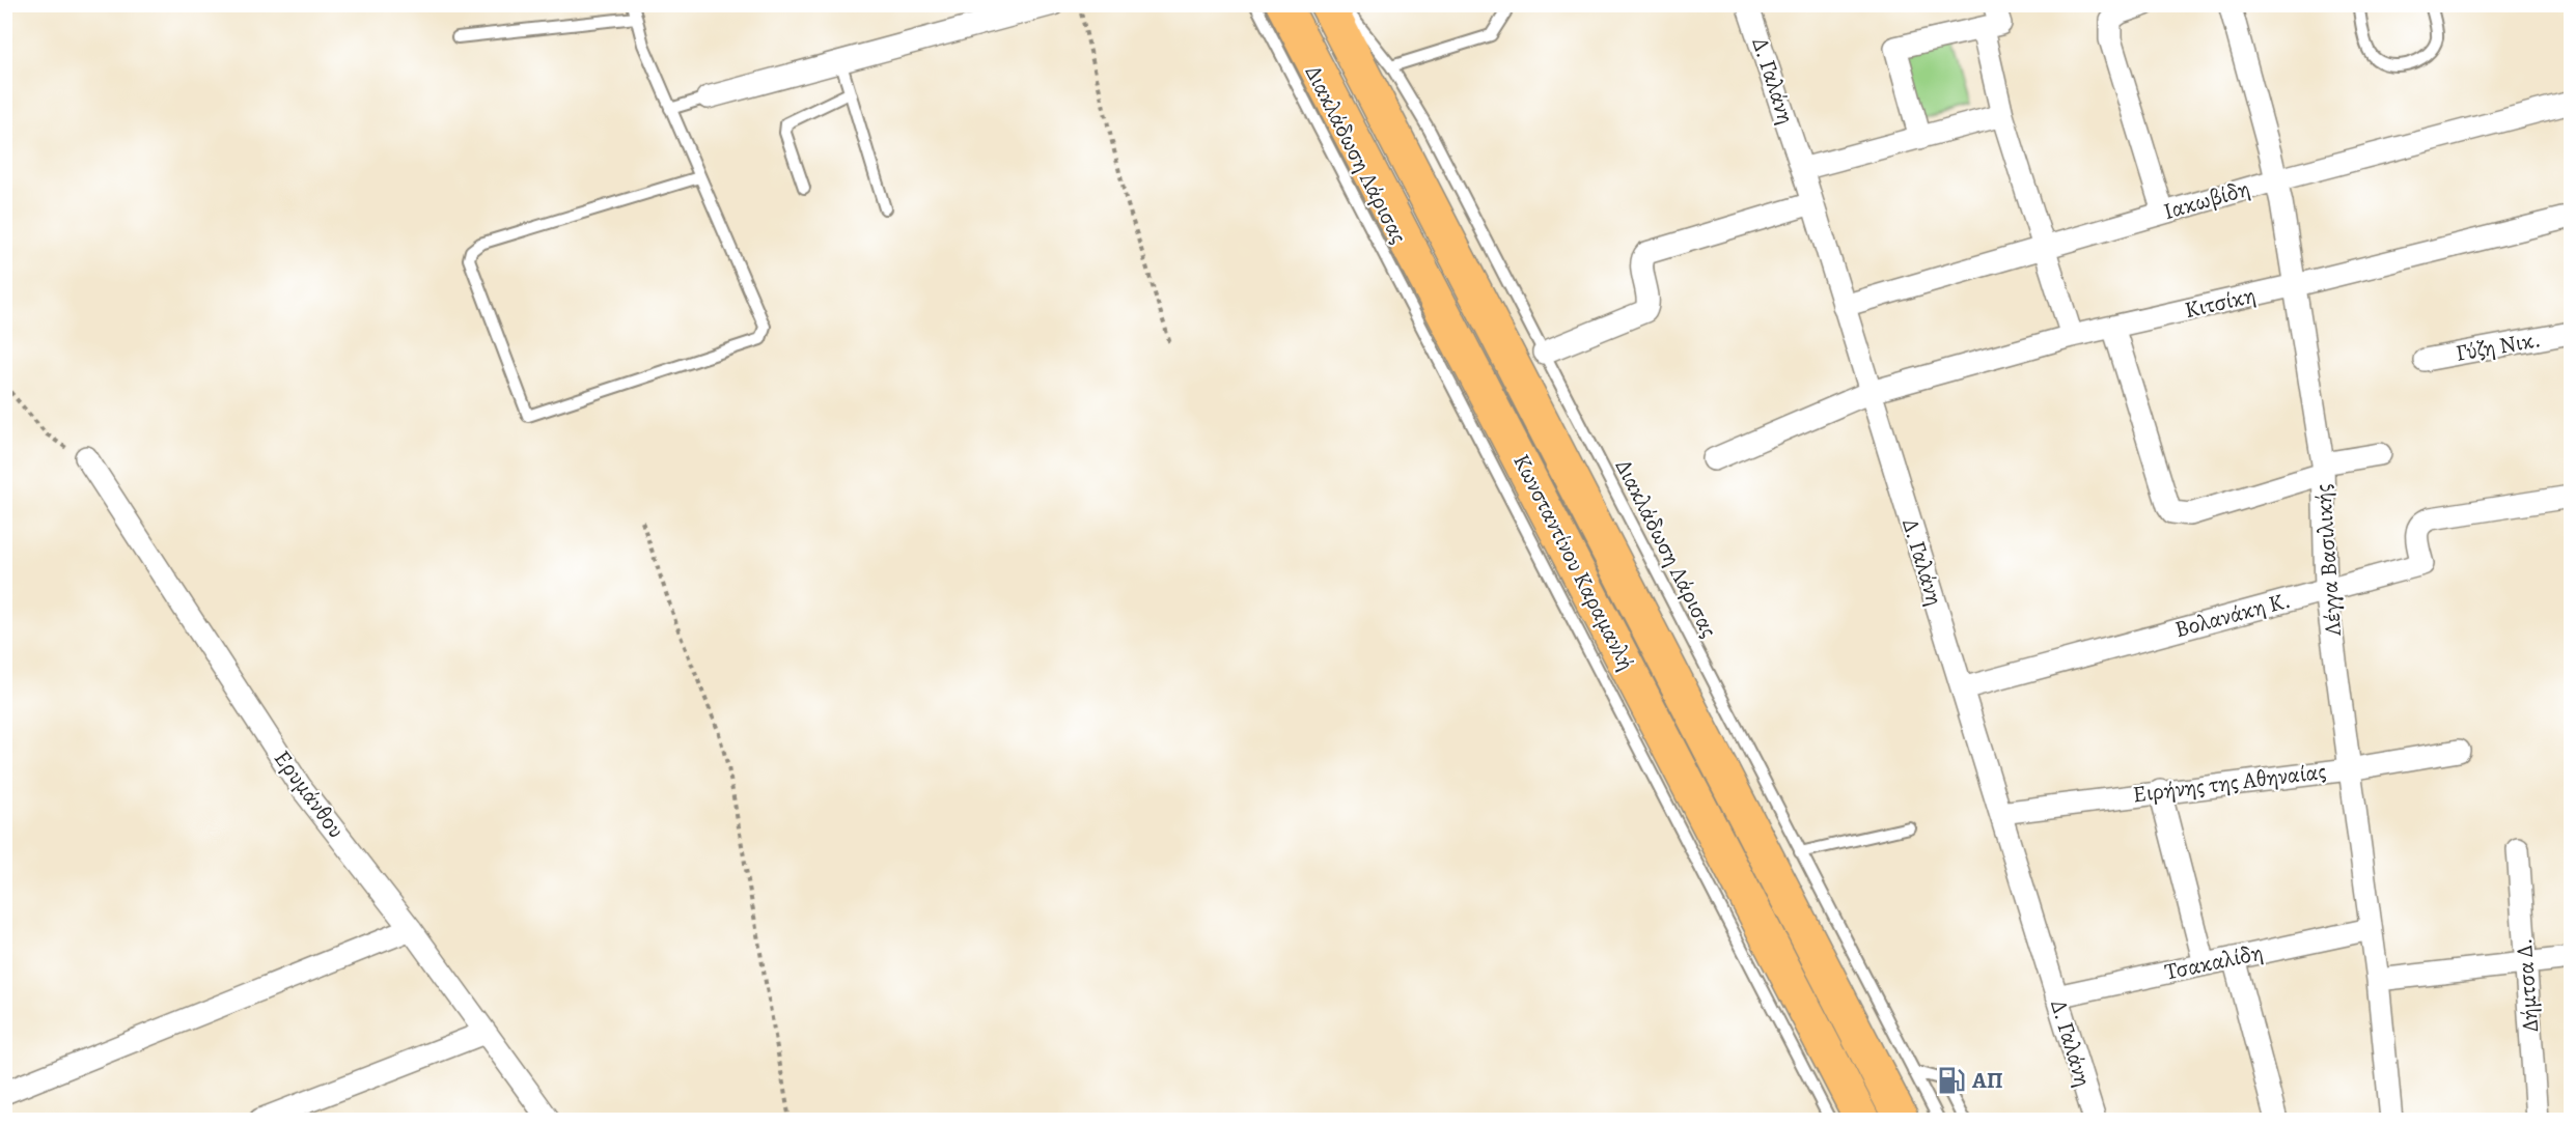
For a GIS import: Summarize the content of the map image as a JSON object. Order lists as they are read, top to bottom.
{
  "streets": {
    "main road": ["Κωνσταντίνου Καραμανλή"],
    "street": [
      "Δ. Γαλάνη",
      "Ιακωβίδη",
      "Κιτσίκη",
      "Γύζη Νικ.",
      "Λέγγα Βασιλικής",
      "Βολανάκη Κ.",
      "Ειρήνης της Αθηναίας",
      "Ερυμάνθου",
      "Τσακαλίδη",
      "Δήμτσα Δ."
    ],
    "lane": ["Διακλάδωση Λάρισας"]
  },
  "crossings": [
    ["Δ. Γαλάνη", "Ιακωβίδη"],
    ["Δ. Γαλάνη", "Κιτσίκη"],
    ["Δ. Γαλάνη", "Βολανάκη Κ."],
    ["Δ. Γαλάνη", "Ειρήνης της Αθηναίας"],
    ["Δ. Γαλάνη", "Τσακαλίδη"],
    ["Ιακωβίδη", "Λέγγα Βασιλικής"],
    ["Κιτσίκη", "Λέγγα Βασιλικής"],
    ["Λέγγα Βασιλικής", "Βολανάκη Κ."],
    ["Λέγγα Βασιλικής", "Ειρήνης της Αθηναίας"],
    ["Λέγγα Βασιλικής", "Τσακαλίδη"]
  ],
  "places": {
    "fuel station": ["ΑΠ"]
  }
}
